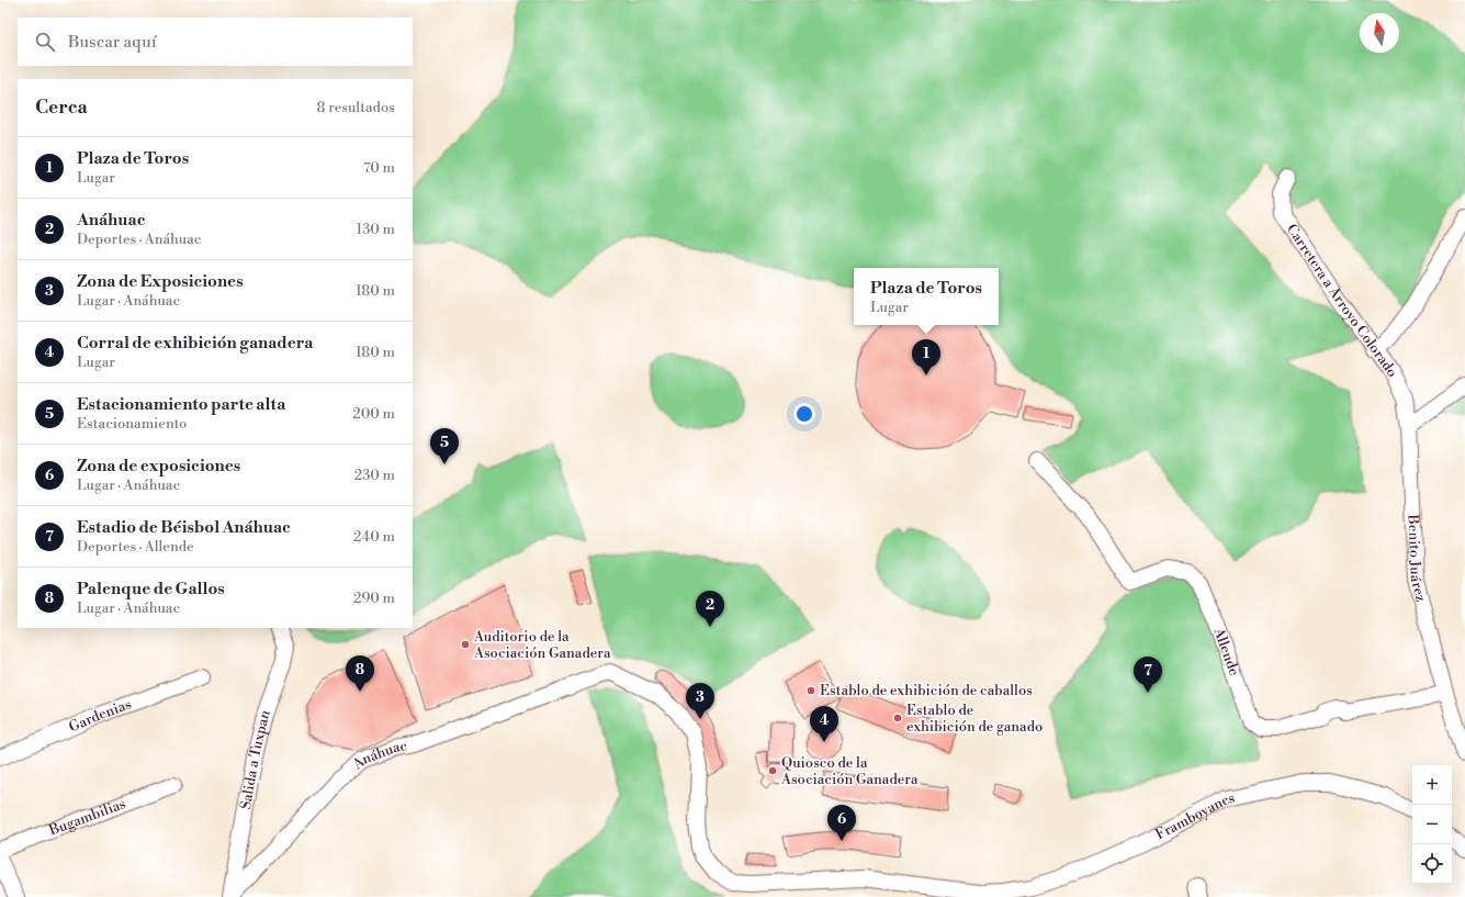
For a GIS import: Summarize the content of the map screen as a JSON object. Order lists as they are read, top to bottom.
{
  "streets": {
    "street": [
      "Carretera a Arroyo Colorado",
      "Benito Juárez",
      "Allende",
      "Gardenias",
      "Anáhuac",
      "Salida a Tuxpan",
      "Bugambilias",
      "Framboyanes"
    ]
  },
  "crossings": [
    ["Carretera a Arroyo Colorado", "Benito Juárez"],
    ["Benito Juárez", "Allende"],
    ["Anáhuac", "Salida a Tuxpan"],
    ["Anáhuac", "Framboyanes"]
  ],
  "places": [
    "Auditorio de la Asociación Ganadera",
    "Establo de exhibición de caballos",
    "Establo de exhibición de ganado",
    "Quiosco de la Asociación Ganadera"
  ],
  "north": "top",
  "page": {
    "search": "Buscar aquí",
    "heading": ["Cerca", "8 resultados"],
    "list": [
      {
        "mark": "1",
        "name": "Plaza de Toros",
        "note": "Lugar",
        "value": "70 m"
      },
      {
        "mark": "2",
        "name": "Anáhuac",
        "note": "Deportes · Anáhuac",
        "value": "130 m"
      },
      {
        "mark": "3",
        "name": "Zona de Exposiciones",
        "note": "Lugar · Anáhuac",
        "value": "180 m"
      },
      {
        "mark": "4",
        "name": "Corral de exhibición ganadera",
        "note": "Lugar",
        "value": "180 m"
      },
      {
        "mark": "5",
        "name": "Estacionamiento parte alta",
        "note": "Estacionamiento",
        "value": "200 m"
      },
      {
        "mark": "6",
        "name": "Zona de exposiciones",
        "note": "Lugar · Anáhuac",
        "value": "230 m"
      },
      {
        "mark": "7",
        "name": "Estadio de Béisbol Anáhuac",
        "note": "Deportes · Allende",
        "value": "240 m"
      },
      {
        "mark": "8",
        "name": "Palenque de Gallos",
        "note": "Lugar · Anáhuac",
        "value": "290 m"
      }
    ],
    "popup": ["Plaza de Toros", "Lugar"],
    "pins": [
      "1",
      "5",
      "2",
      "8",
      "7",
      "3",
      "4",
      "6"
    ],
    "map_buttons": ["+", "−"]
  }
}
